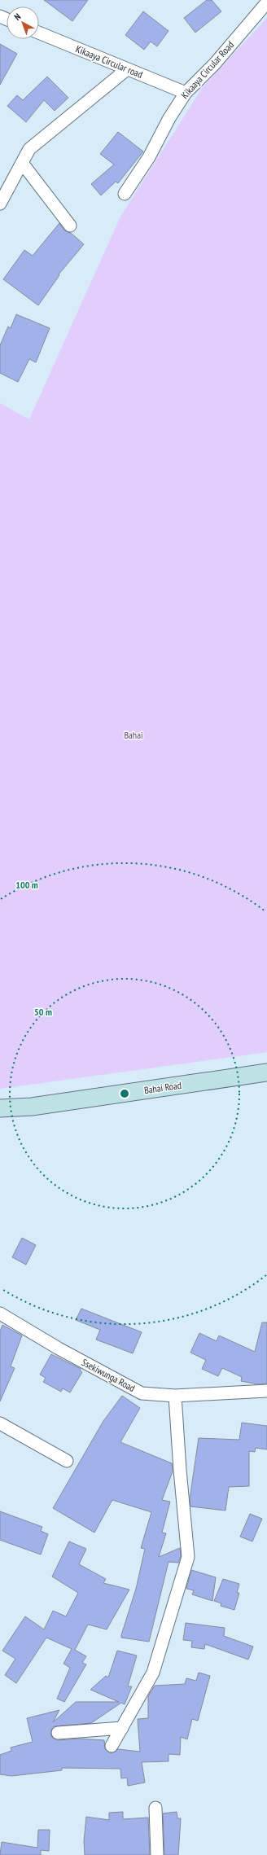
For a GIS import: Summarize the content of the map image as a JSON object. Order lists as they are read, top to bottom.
{
  "streets": {
    "street": [
      "Kikaaya Circular road",
      "Kikaaya Circular Road",
      "Bahai Road",
      "Ssekiwunga Road"
    ]
  },
  "crossings": [
    ["Kikaaya Circular road", "Kikaaya Circular Road"]
  ],
  "parks": ["Bahai"],
  "north": "top left",
  "rings": ["100 m", "50 m"]
}
